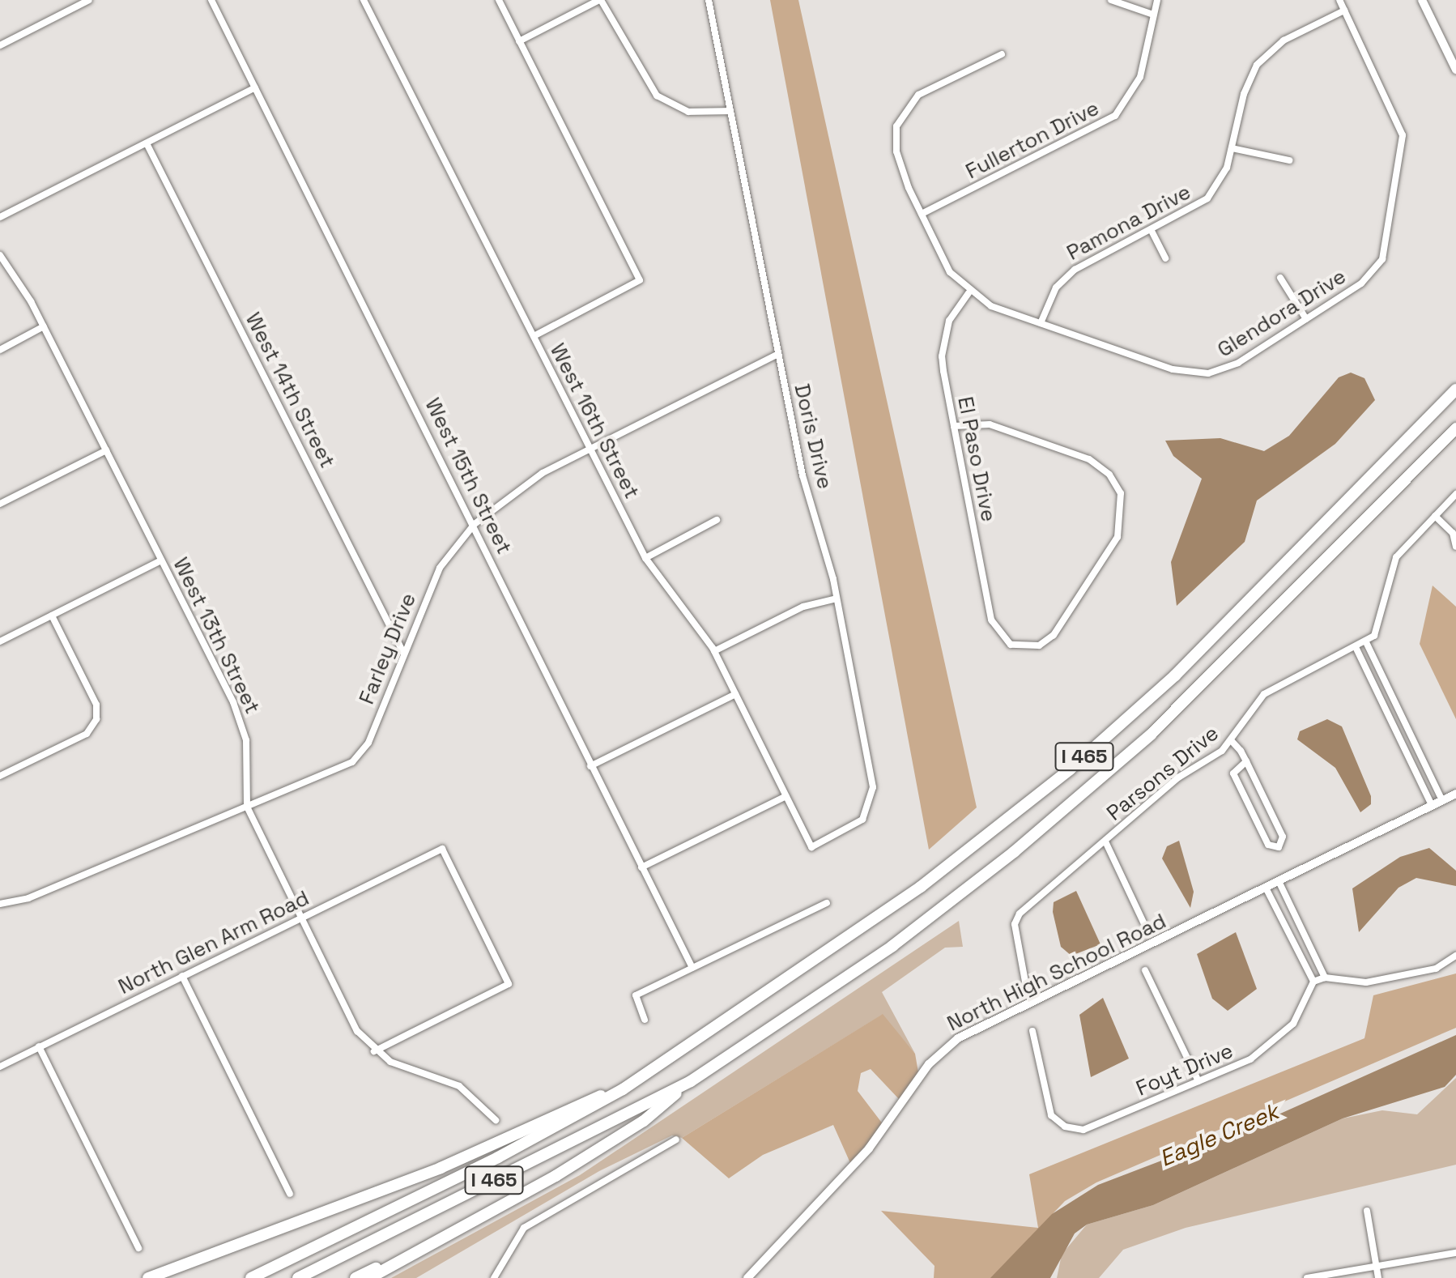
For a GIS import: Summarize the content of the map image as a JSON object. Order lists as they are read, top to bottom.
{
  "streets": {
    "highway": ["I 465"],
    "street": [
      "Fullerton Drive",
      "Pamona Drive",
      "Glendora Drive",
      "West 14th Street",
      "West 16th Street",
      "Doris Drive",
      "El Paso Drive",
      "West 15th Street",
      "West 13th Street",
      "Farley Drive",
      "Parsons Drive",
      "North Glen Arm Road",
      "North High School Road",
      "Foyt Drive"
    ]
  },
  "crossings": [
    ["Fullerton Drive", "Glendora Drive"],
    ["Pamona Drive", "Glendora Drive"],
    ["Glendora Drive", "El Paso Drive"],
    ["West 14th Street", "Farley Drive"],
    ["West 16th Street", "Doris Drive"],
    ["West 16th Street", "Farley Drive"],
    ["Doris Drive", "Farley Drive"],
    ["West 15th Street", "Farley Drive"],
    ["West 13th Street", "Farley Drive"],
    ["West 13th Street", "North Glen Arm Road"]
  ],
  "water": ["Eagle Creek"]
}
